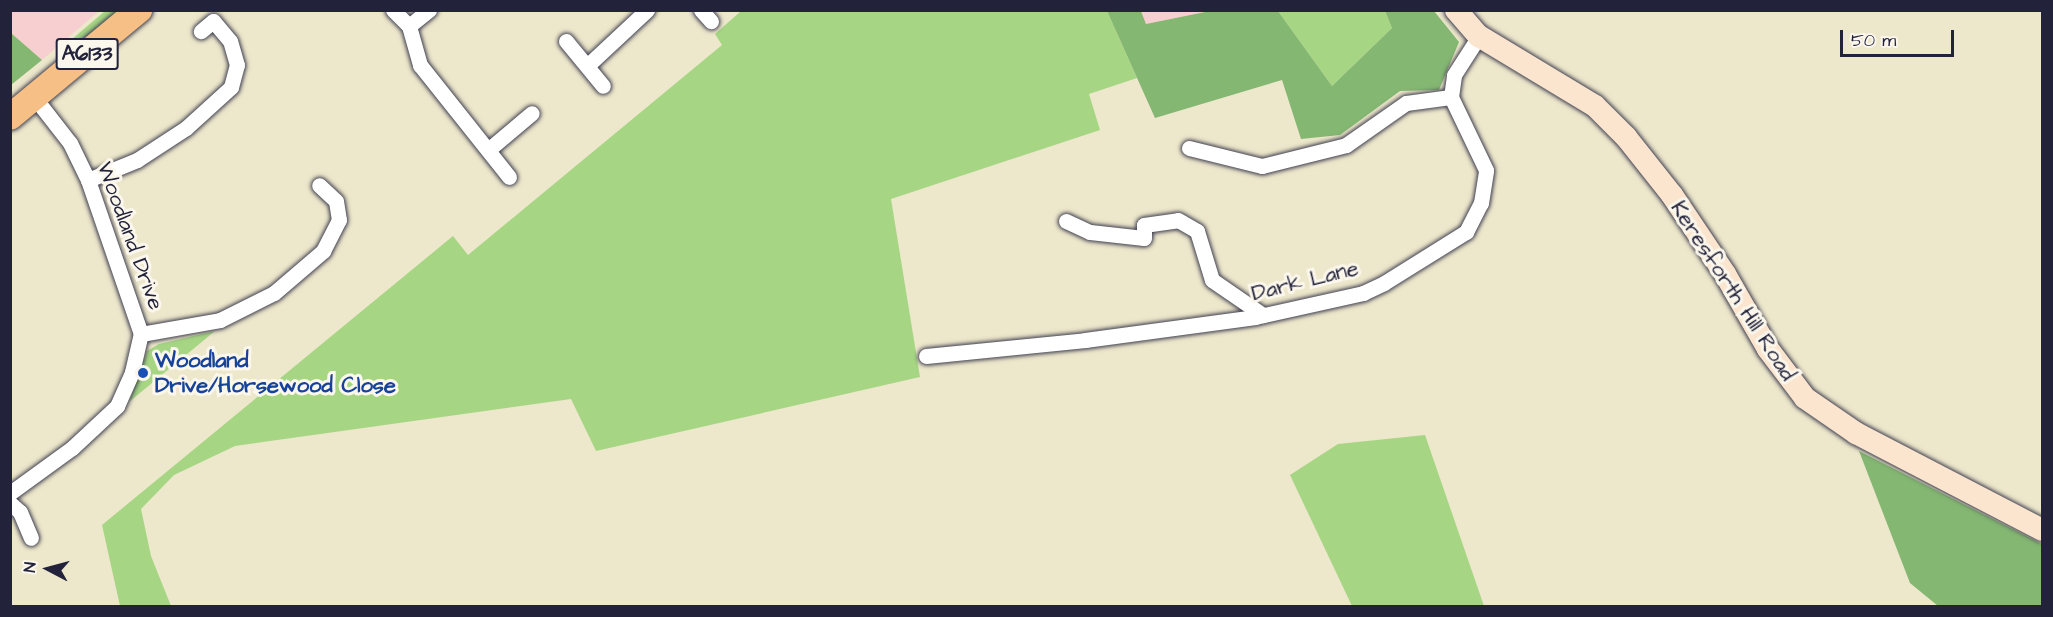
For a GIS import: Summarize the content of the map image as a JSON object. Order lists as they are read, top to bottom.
{
  "streets": {
    "highway": ["A6133"],
    "main road": ["Keresforth Hill Road"],
    "street": ["Woodland Drive", "Dark Lane"]
  },
  "crossings": [
    ["A6133", "Woodland Drive"]
  ],
  "places": ["Woodland Drive/Horsewood Close"],
  "scale_bar": "50 m",
  "north": "left"
}
